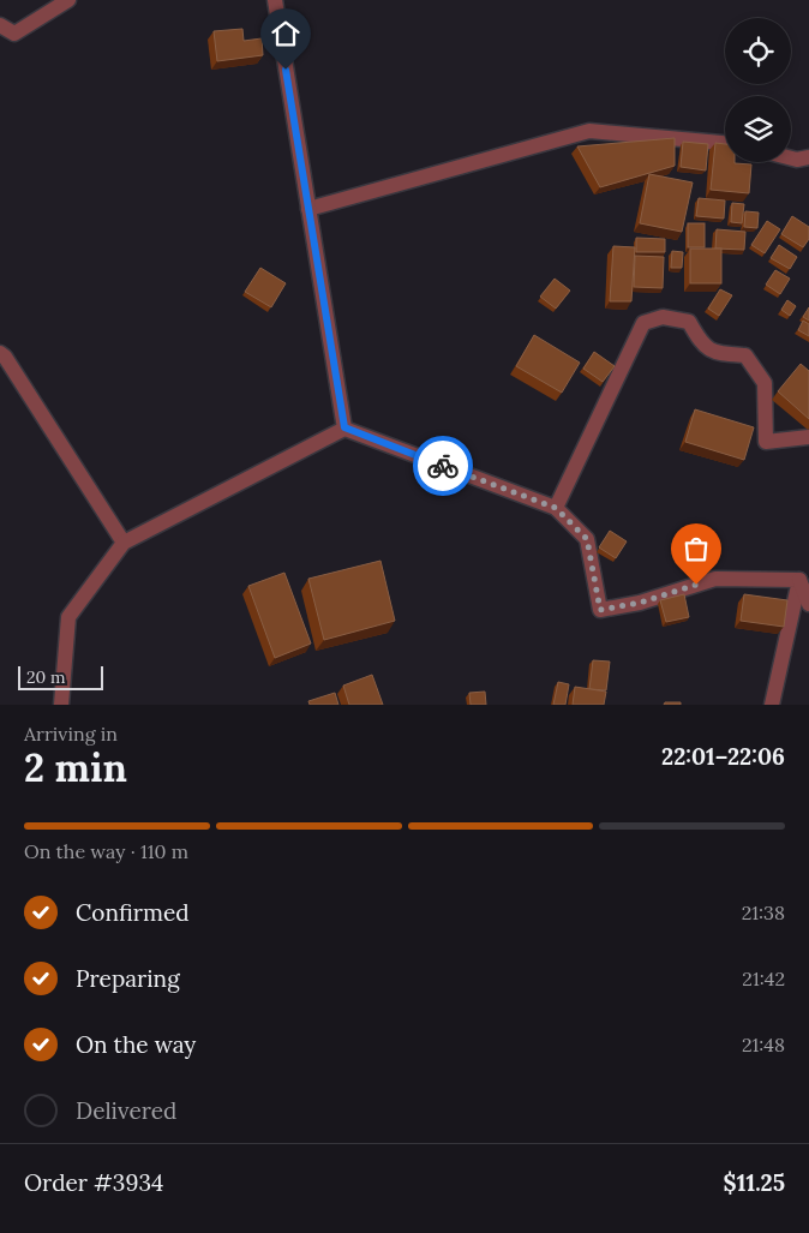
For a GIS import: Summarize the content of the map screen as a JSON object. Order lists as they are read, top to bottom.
{
  "scale_bar": "20 m",
  "page": {
    "scale": "20 m",
    "heading": ["2 min", "Arriving in", "22:01–22:06"],
    "panel": ["Order #3934", "$11.25"],
    "bar": "On the way · 110 m",
    "list": [
      ["Confirmed", "21:38"],
      ["Preparing", "21:42"],
      ["On the way", "21:48"],
      "Delivered"
    ]
  }
}
